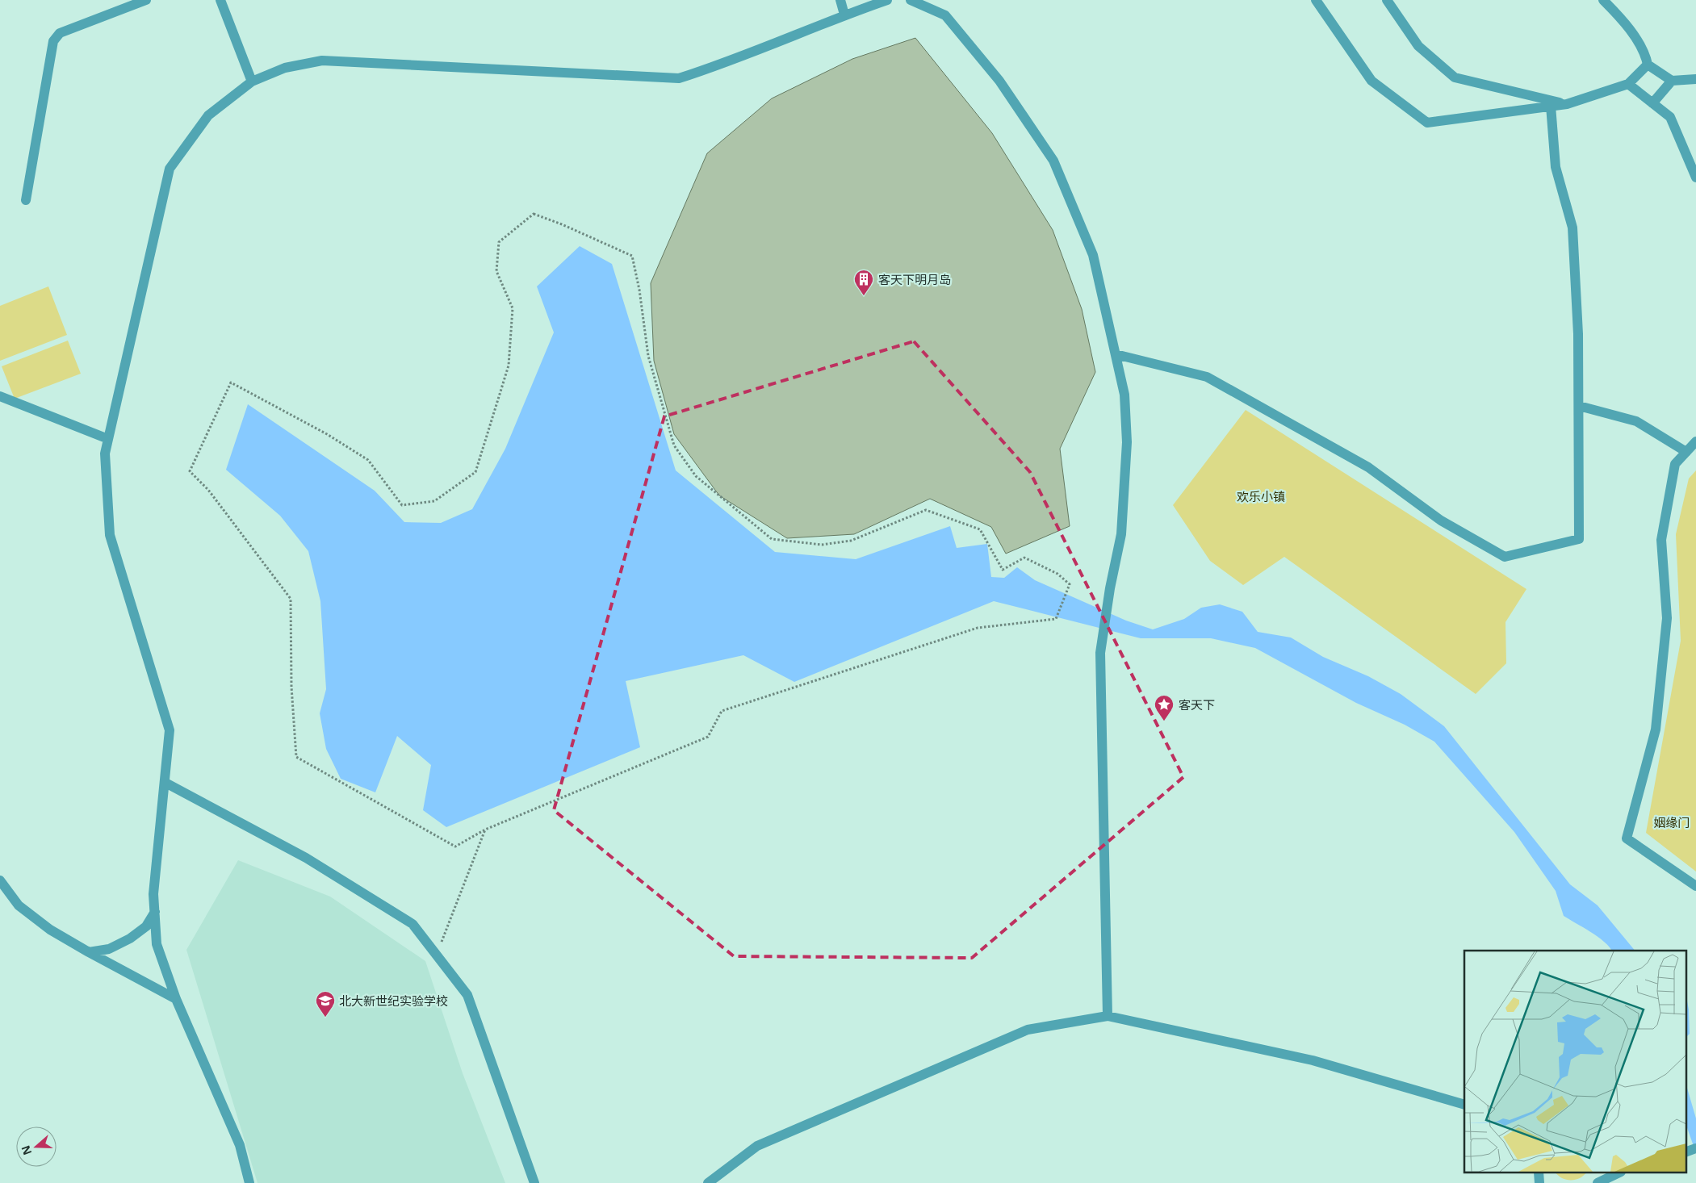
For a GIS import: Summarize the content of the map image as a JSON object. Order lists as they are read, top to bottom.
{
  "parks": ["欢乐小镇", "姻缘门"],
  "places": {
    "building": ["客天下明月岛"],
    "place": ["客天下"],
    "school or university": ["北大新世纪实验学校"]
  },
  "north": "left"
}
